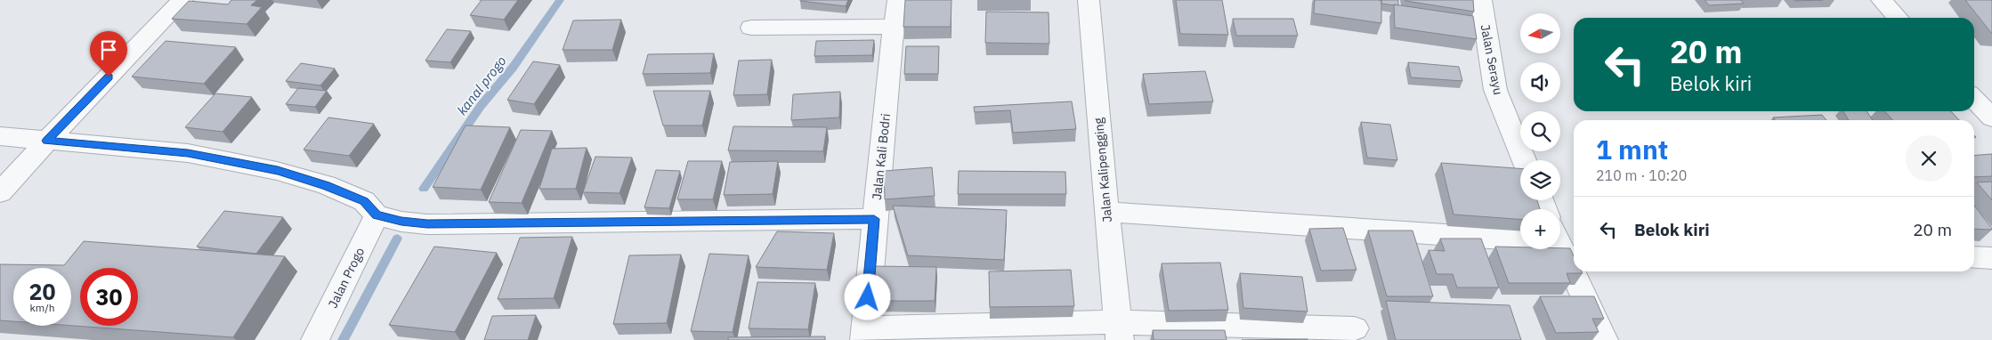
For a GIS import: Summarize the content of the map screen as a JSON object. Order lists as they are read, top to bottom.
{
  "streets": {
    "street": [
      "Jalan Serayu",
      "Jalan Kali Bodri",
      "Jalan Kalipengging",
      "Jalan Progo"
    ]
  },
  "water": ["kanal progo"],
  "north": "left",
  "page": {
    "map_buttons": "+",
    "turn": ["20 m", "Belok kiri"],
    "heading": ["1 mnt", "210 m · 10:20"],
    "list": [
      {
        "name": "Belok kiri",
        "value": "20 m"
      }
    ],
    "speed": "20 km/h",
    "limit": "30"
  }
}
